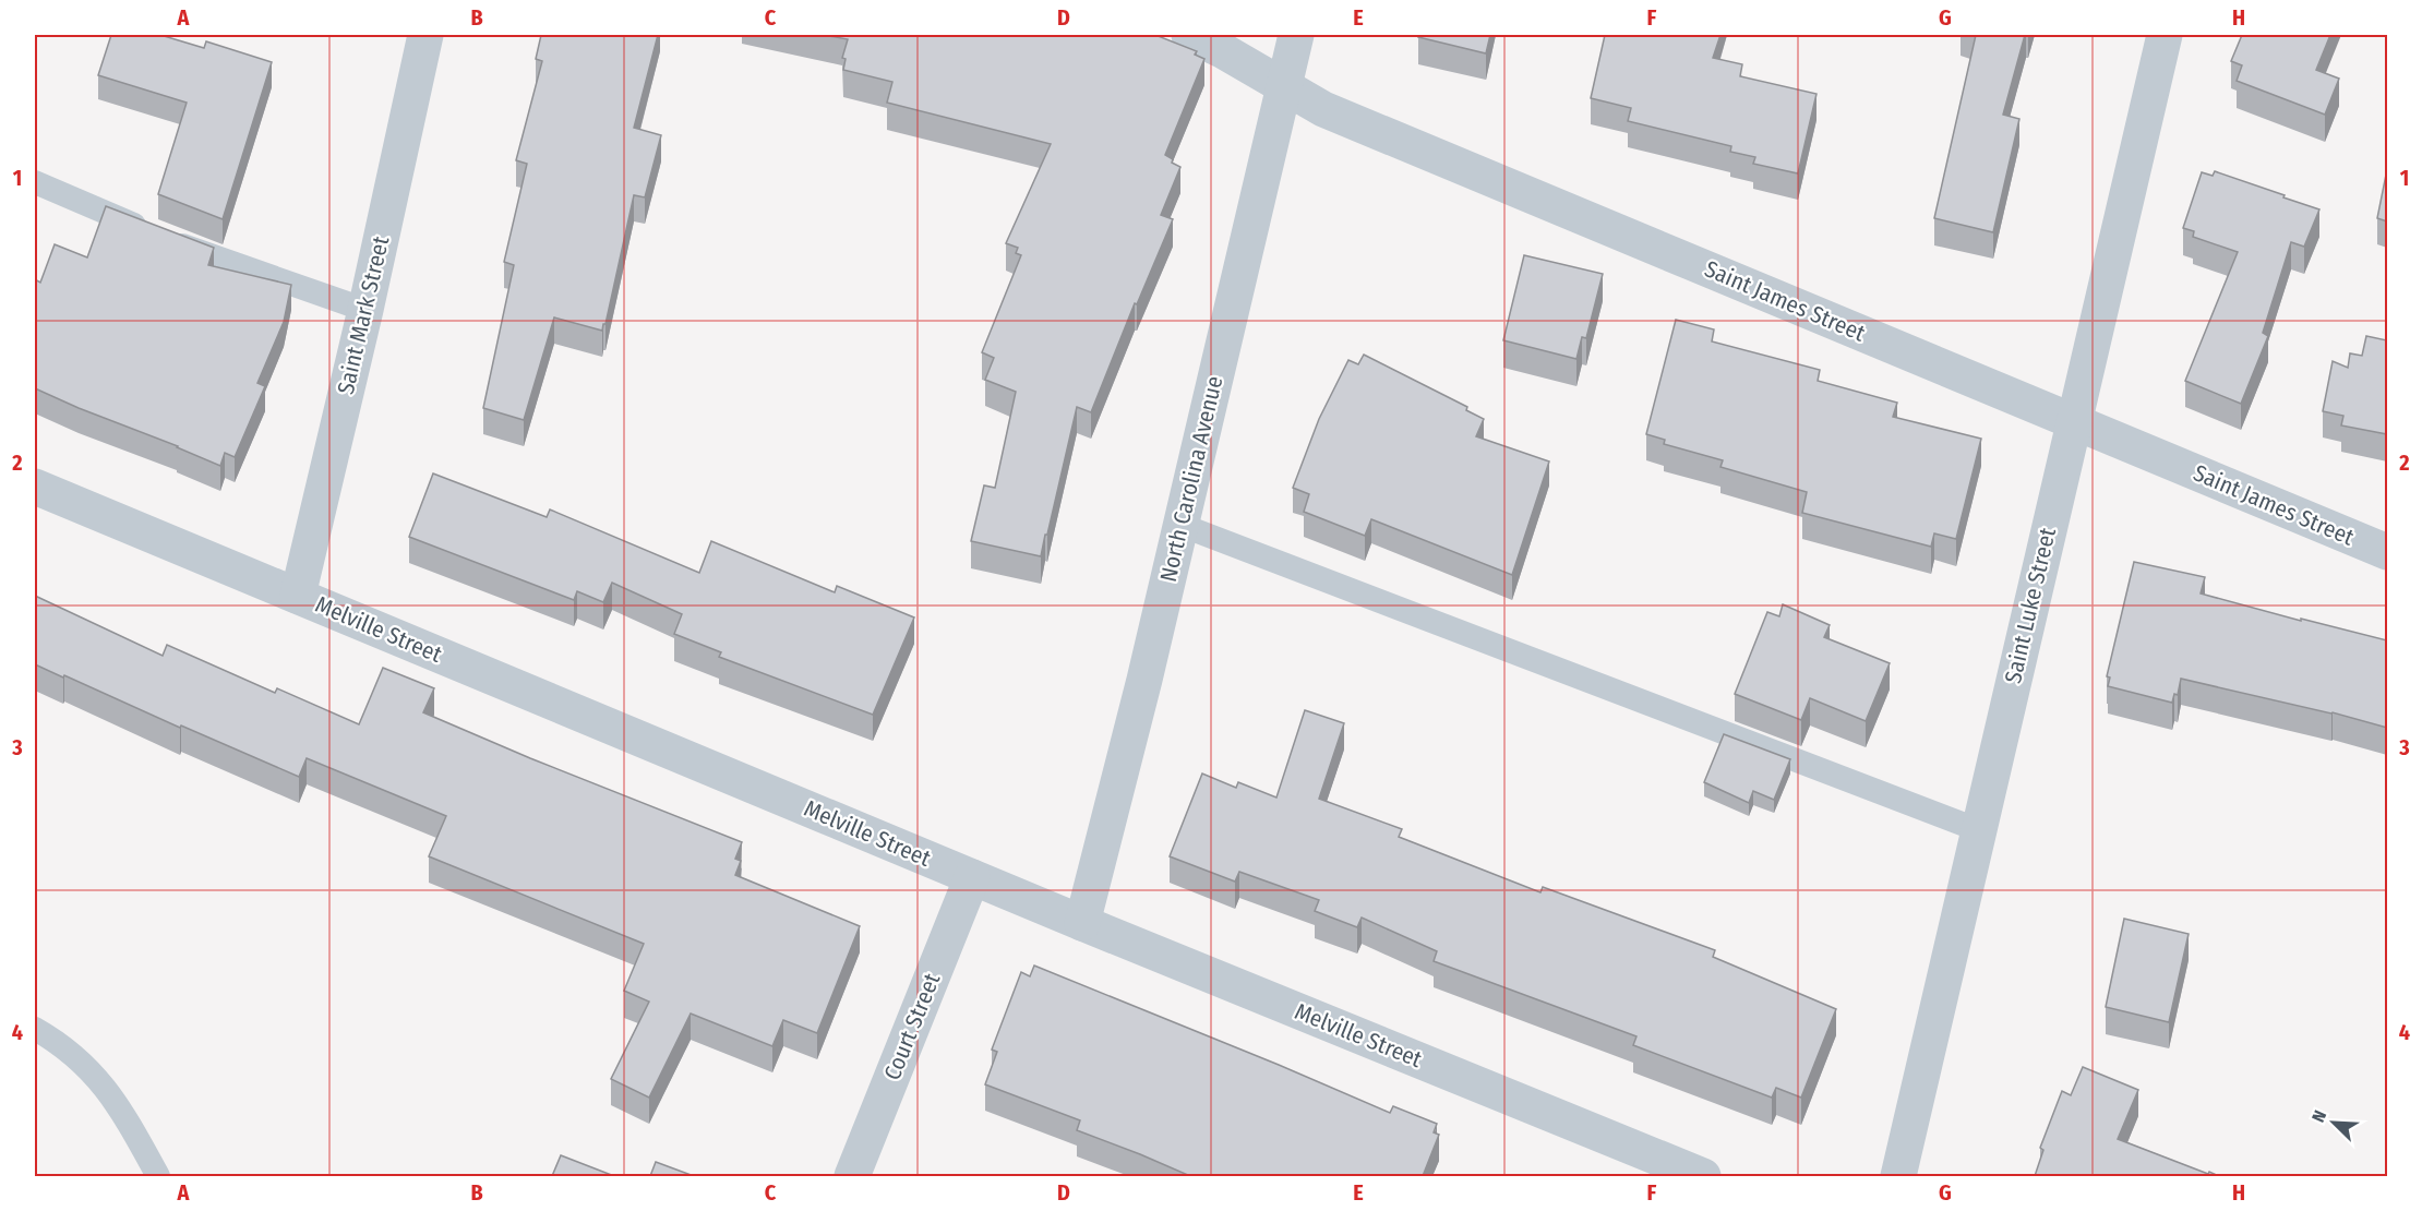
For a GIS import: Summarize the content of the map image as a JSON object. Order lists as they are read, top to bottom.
{
  "streets": {
    "street": [
      "Saint James Street",
      "Saint Mark Street",
      "North Carolina Avenue",
      "Saint Luke Street",
      "Melville Street",
      "Court Street"
    ]
  },
  "crossings": [
    ["Saint James Street", "North Carolina Avenue"],
    ["Saint James Street", "Saint Luke Street"],
    ["Saint Mark Street", "Melville Street"],
    ["North Carolina Avenue", "Melville Street"],
    ["Melville Street", "Court Street"]
  ],
  "north": "top left",
  "grid": {
    "columns": [
      "A",
      "B",
      "C",
      "D",
      "E",
      "F",
      "G",
      "H"
    ],
    "rows": [
      "1",
      "2",
      "3",
      "4"
    ]
  }
}
